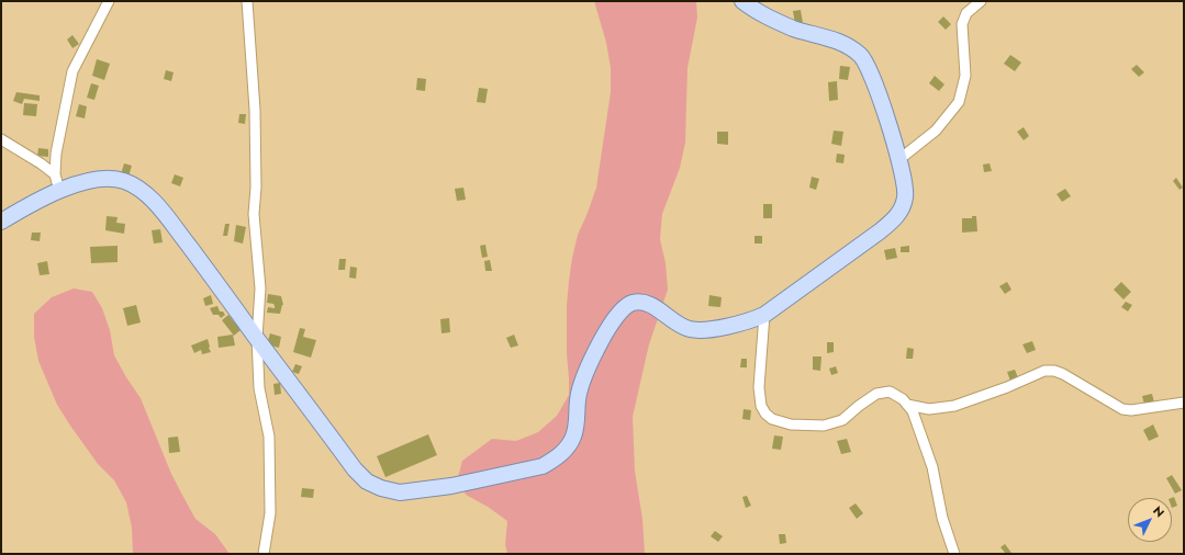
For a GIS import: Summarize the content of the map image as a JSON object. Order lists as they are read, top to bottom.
{
  "north": "top right"
}
